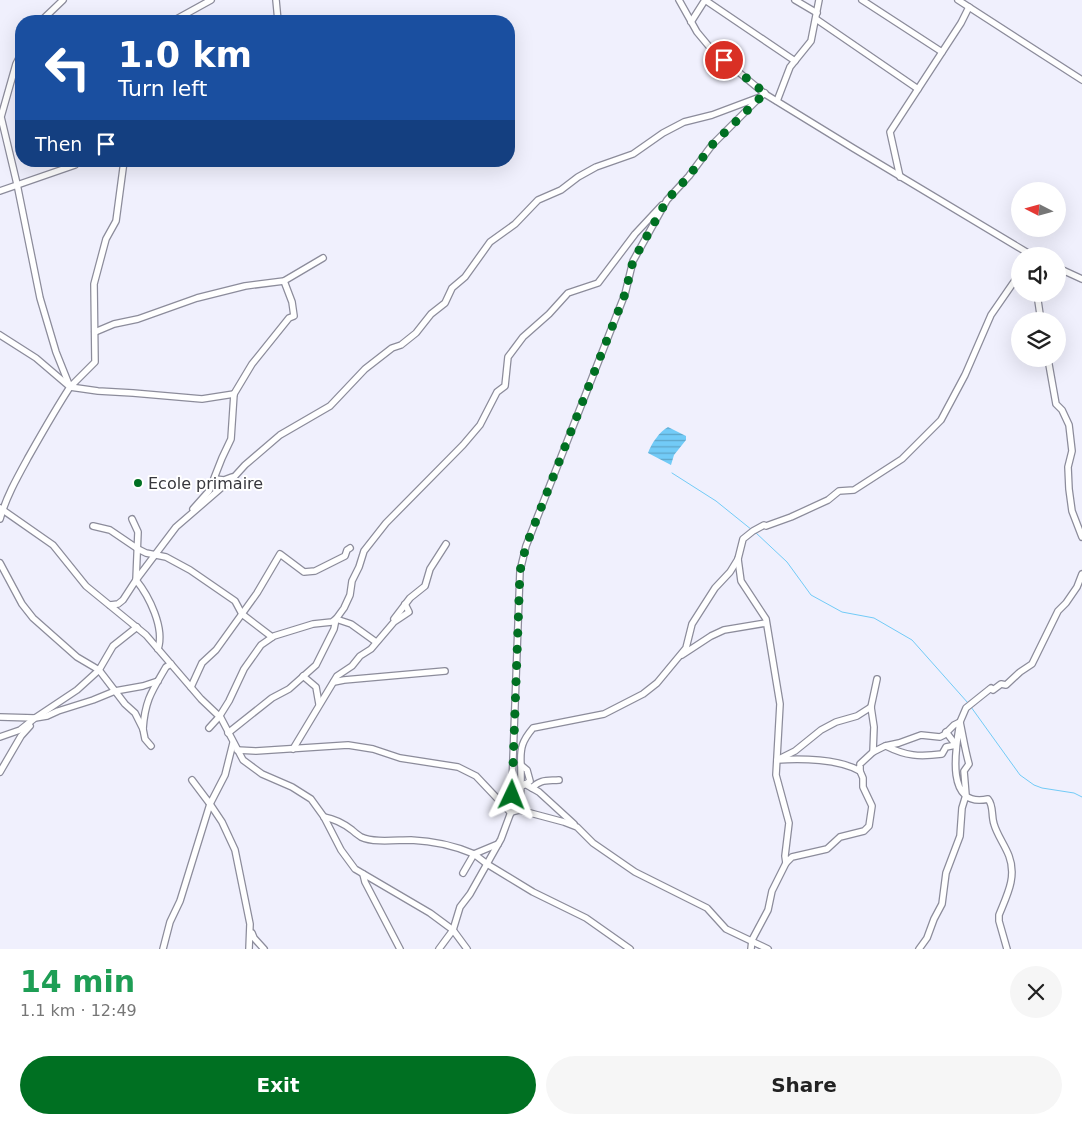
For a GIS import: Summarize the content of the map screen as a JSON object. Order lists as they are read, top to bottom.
{
  "places": ["Ecole primaire"],
  "north": "left",
  "page": {
    "turn": ["1.0 km", "Turn left"],
    "then": "Then",
    "heading": ["14 min", "1.1 km · 12:49"],
    "buttons": ["Exit", "Share"]
  }
}
